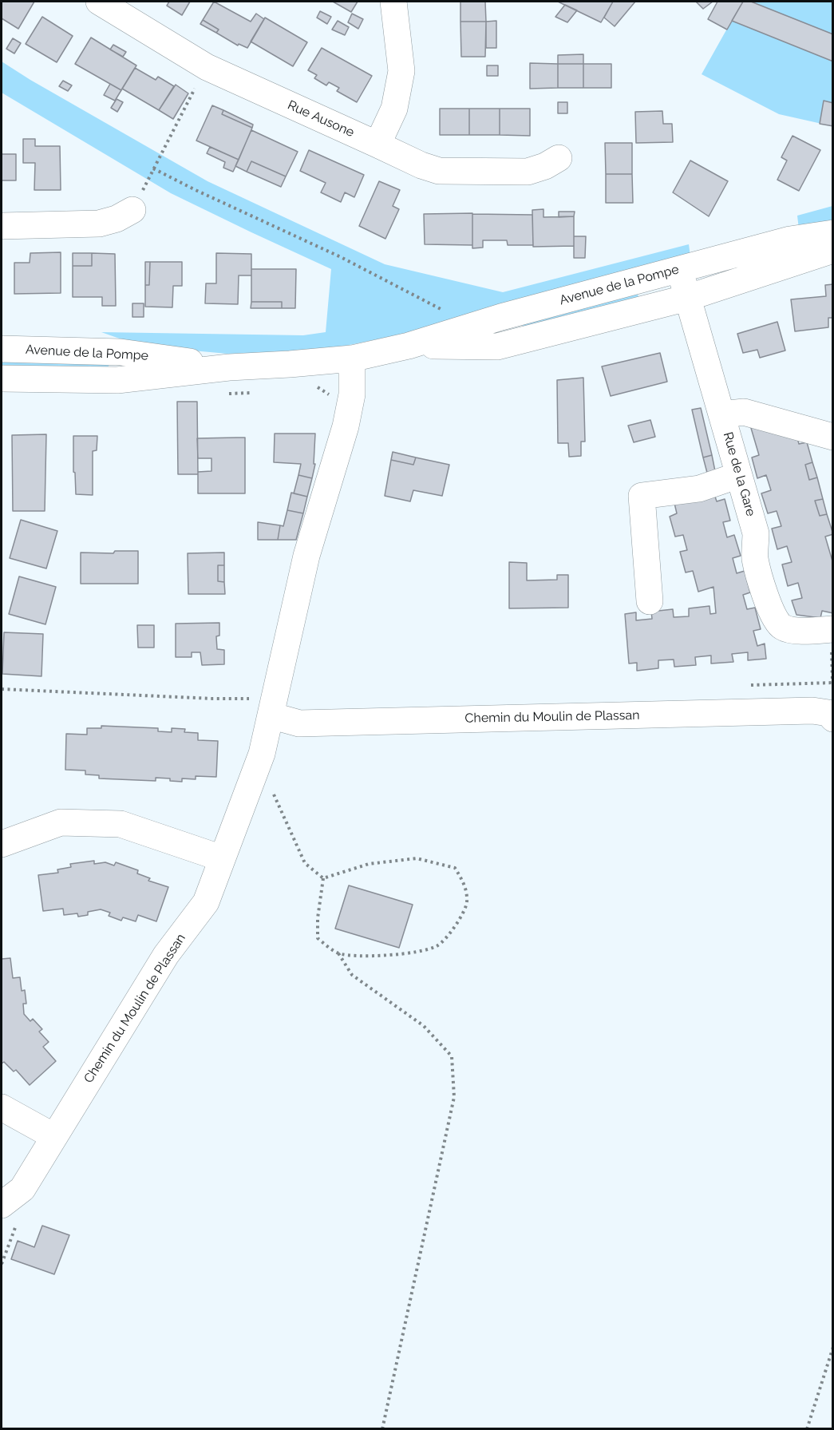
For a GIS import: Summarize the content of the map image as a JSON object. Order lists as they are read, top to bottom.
{
  "streets": {
    "street": [
      "Rue Ausone",
      "Avenue de la Pompe",
      "Rue de la Gare",
      "Chemin du Moulin de Plassan"
    ]
  },
  "crossings": [
    ["Avenue de la Pompe", "Rue de la Gare"],
    ["Avenue de la Pompe", "Chemin du Moulin de Plassan"]
  ]
}
